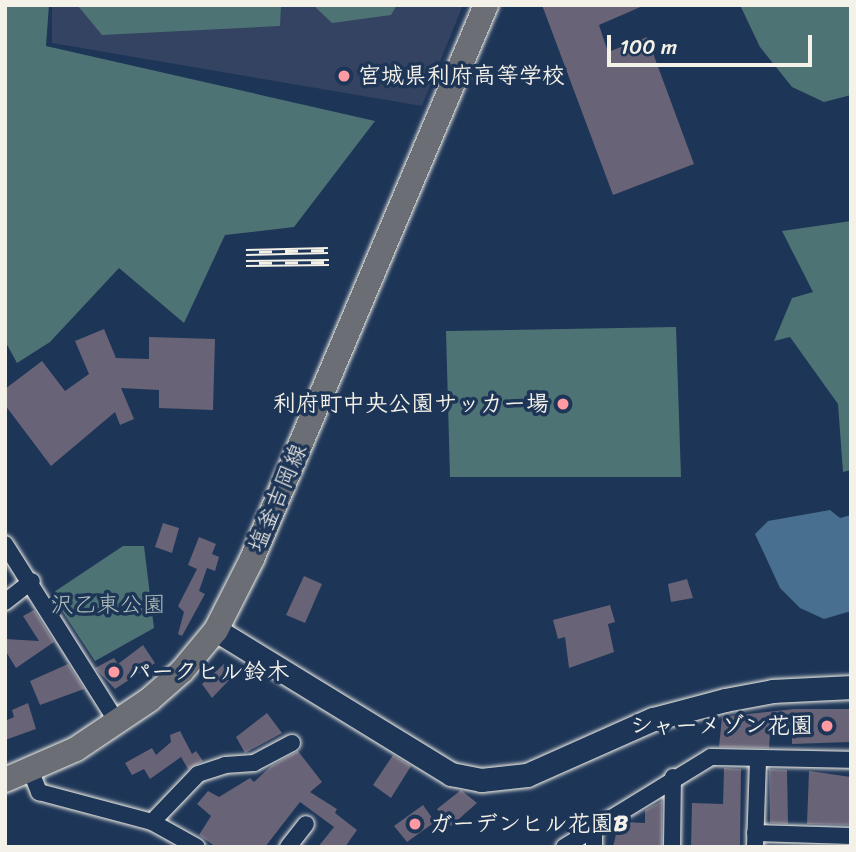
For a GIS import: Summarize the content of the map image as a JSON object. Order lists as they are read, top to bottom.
{
  "streets": {
    "main road": ["塩釜吉岡線"]
  },
  "parks": ["沢乙東公園"],
  "places": [
    "宮城県利府高等学校",
    "利府町中央公園サッカー場",
    "パークヒル鈴木",
    "シャーメゾン花園",
    "ガーデンヒル花園B"
  ],
  "scale_bar": "100 m"
}
